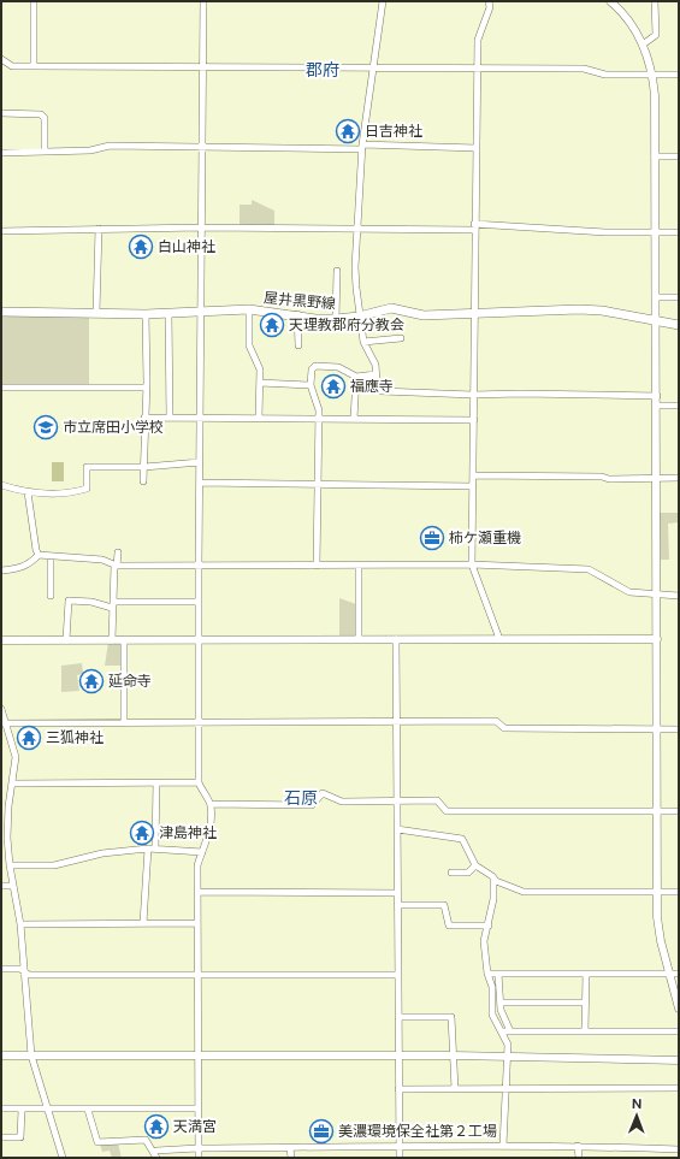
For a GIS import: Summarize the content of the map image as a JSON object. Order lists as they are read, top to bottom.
{
  "streets": {
    "main road": ["屋井黒野線"]
  },
  "districts": ["郡府", "石原"],
  "places": {
    "temple": [
      "日吉神社",
      "白山神社",
      "天理教郡府分教会",
      "福應寺",
      "延命寺",
      "三狐神社",
      "津島神社",
      "天満宮"
    ],
    "school or university": ["市立席田小学校"],
    "office": ["柿ケ瀬重機", "美濃環境保全社第２工場"]
  },
  "north": "top"
}
